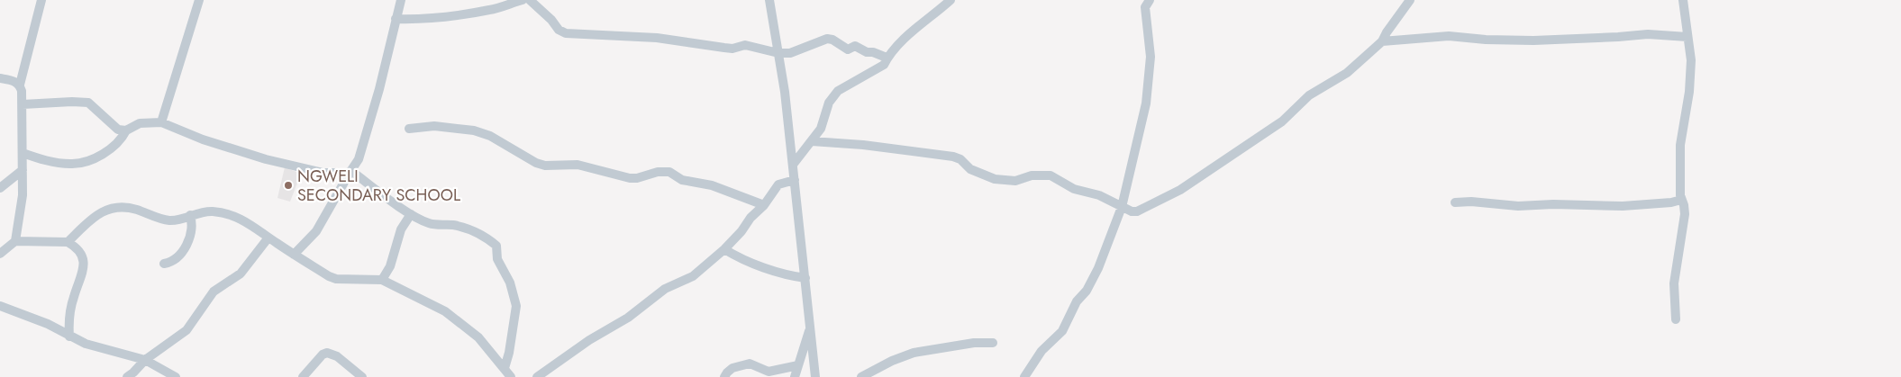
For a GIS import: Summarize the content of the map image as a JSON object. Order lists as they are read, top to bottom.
{
  "places": ["NGWELI SECONDARY SCHOOL"]
}
